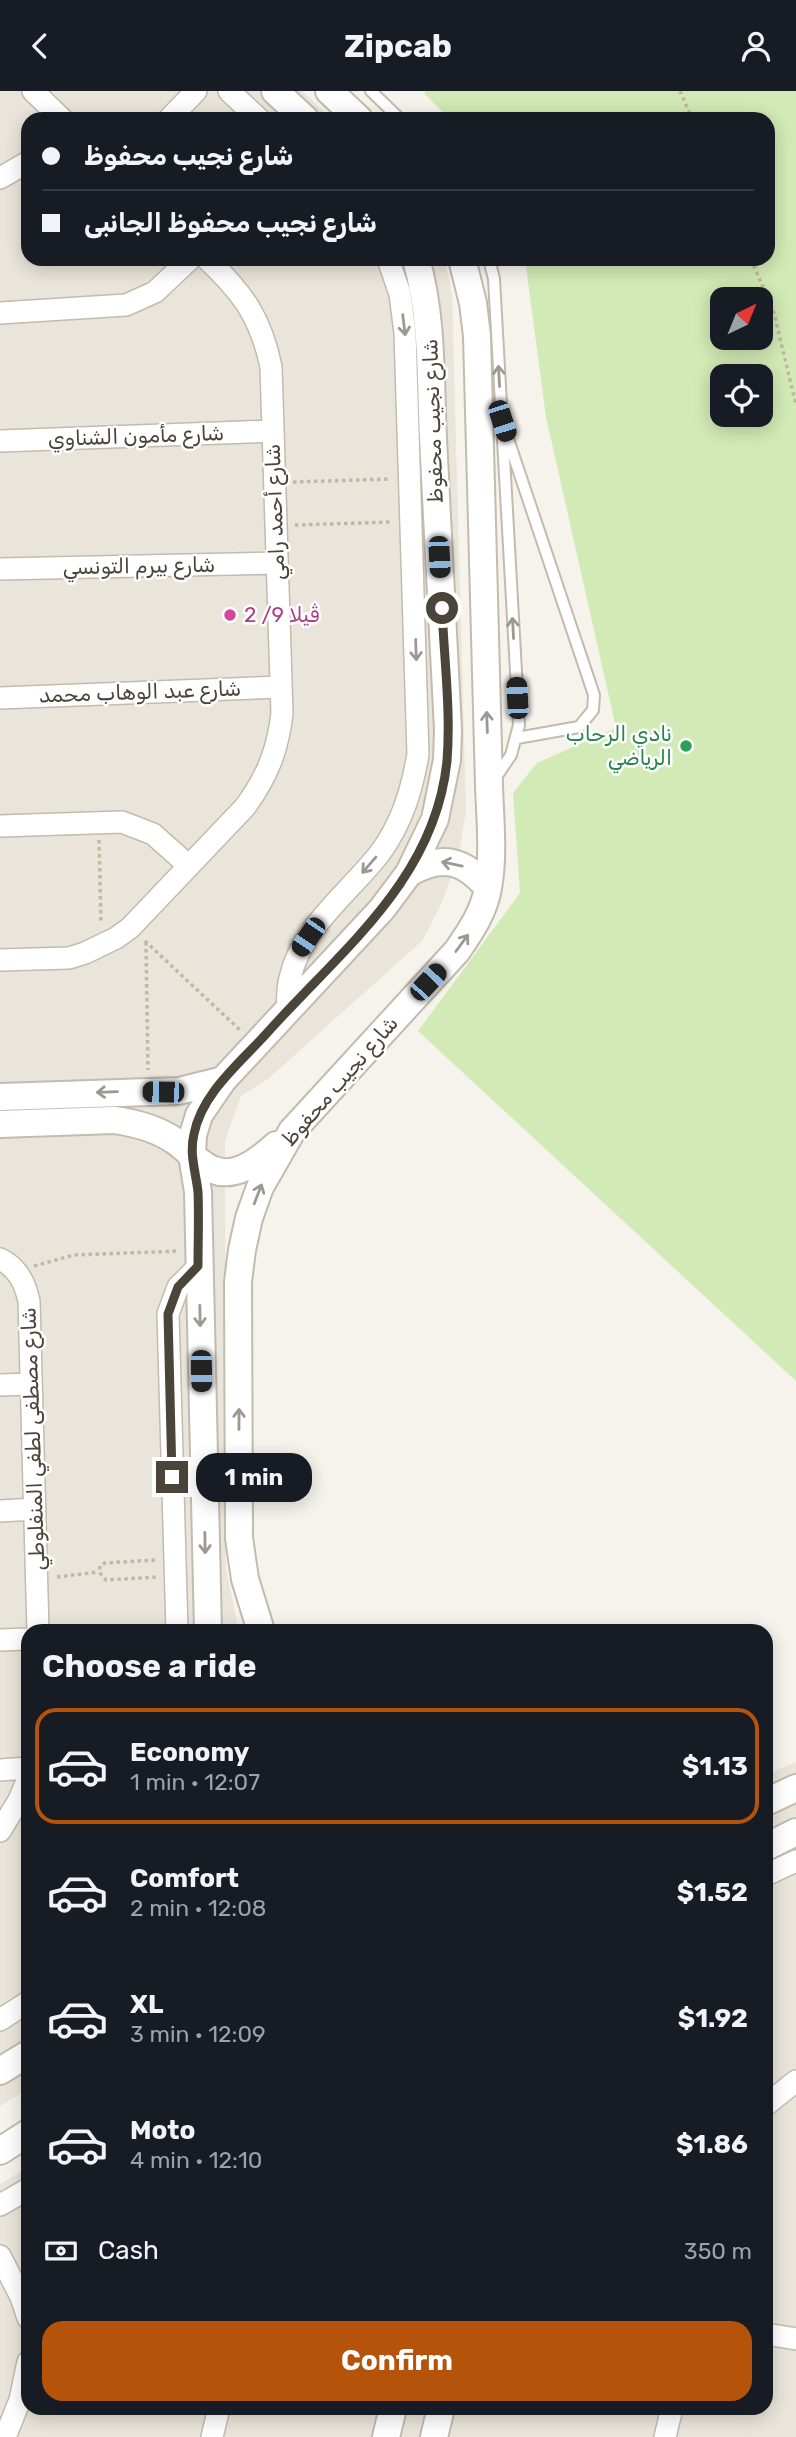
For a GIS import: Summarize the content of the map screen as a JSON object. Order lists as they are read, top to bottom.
{
  "streets": {
    "street": [
      "شارع نجيب محفوظ",
      "شارع مأمون الشناوي",
      "شارع أحمد رامي",
      "شارع بيرم التونسي",
      "شارع عبد الوهاب محمد",
      "شارع مصطفى لطفي المنفلوطي"
    ]
  },
  "crossings": [
    ["شارع مأمون الشناوي", "شارع أحمد رامي"],
    ["شارع أحمد رامي", "شارع بيرم التونسي"],
    ["شارع أحمد رامي", "شارع عبد الوهاب محمد"]
  ],
  "places": ["ڤيلا 9/ 2", "نادي الرحاب الرياضي"],
  "north": "top right",
  "page": {
    "header": "Zipcab",
    "banner": ["شارع نجيب محفوظ", "شارع نجيب محفوظ الجانبى"],
    "bubble": "1 min",
    "heading": "Choose a ride",
    "list": [
      {
        "name": "Economy",
        "note": "1 min · 12:07",
        "value": "$1.13"
      },
      {
        "name": "Comfort",
        "note": "2 min · 12:08",
        "value": "$1.52"
      },
      {
        "name": "XL",
        "note": "3 min · 12:09",
        "value": "$1.92"
      },
      {
        "name": "Moto",
        "note": "4 min · 12:10",
        "value": "$1.86"
      }
    ],
    "pay": ["Cash", "350 m"],
    "buttons": "Confirm"
  }
}
